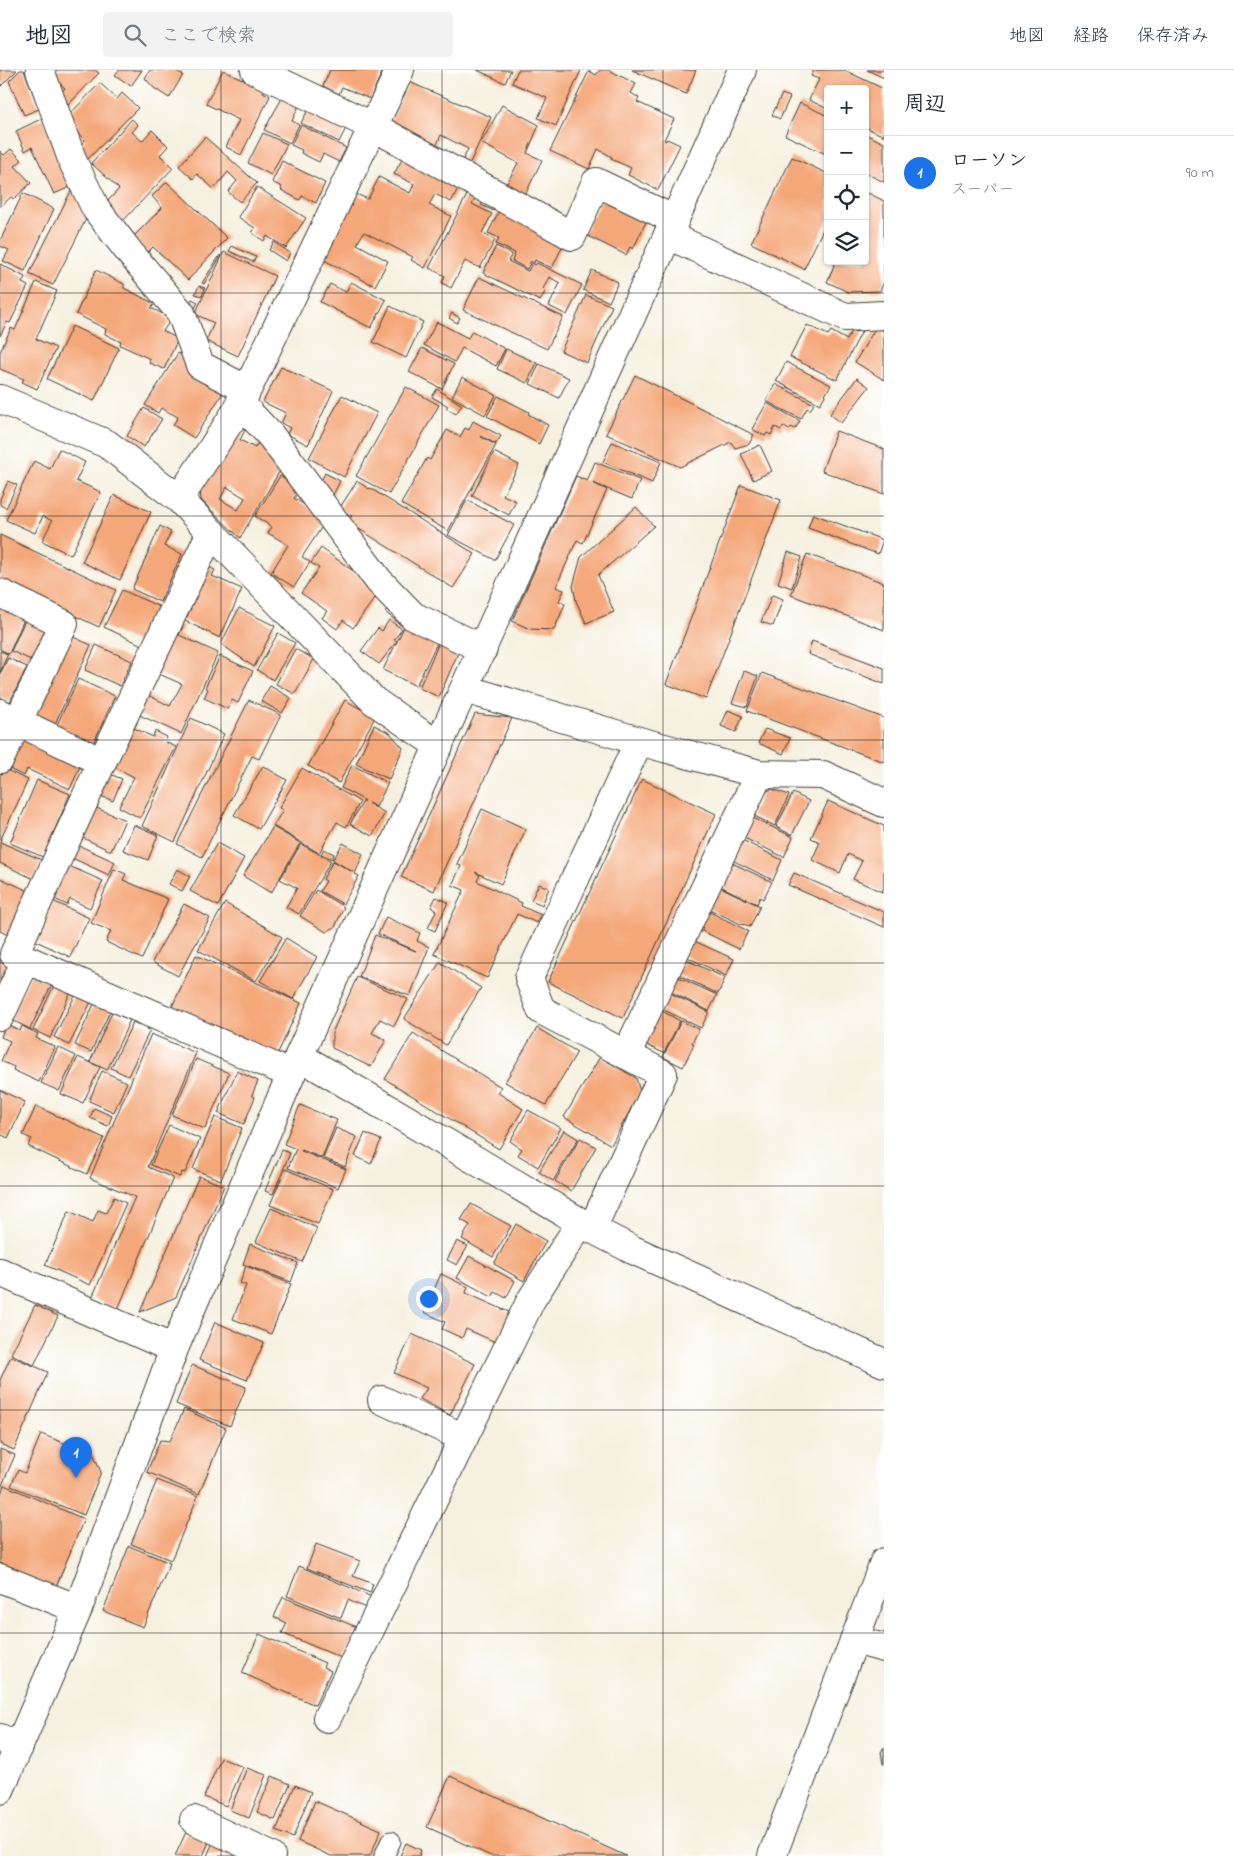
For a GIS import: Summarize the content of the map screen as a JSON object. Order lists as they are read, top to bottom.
{
  "page": {
    "header": "地図",
    "search": "ここで検索",
    "nav": ["地図", "経路", "保存済み"],
    "heading": "周辺",
    "map_buttons": ["+", "−"],
    "list": [
      {
        "mark": "1",
        "name": "ローソン",
        "note": "スーパー",
        "value": "90 m"
      }
    ],
    "pins": "1"
  }
}
